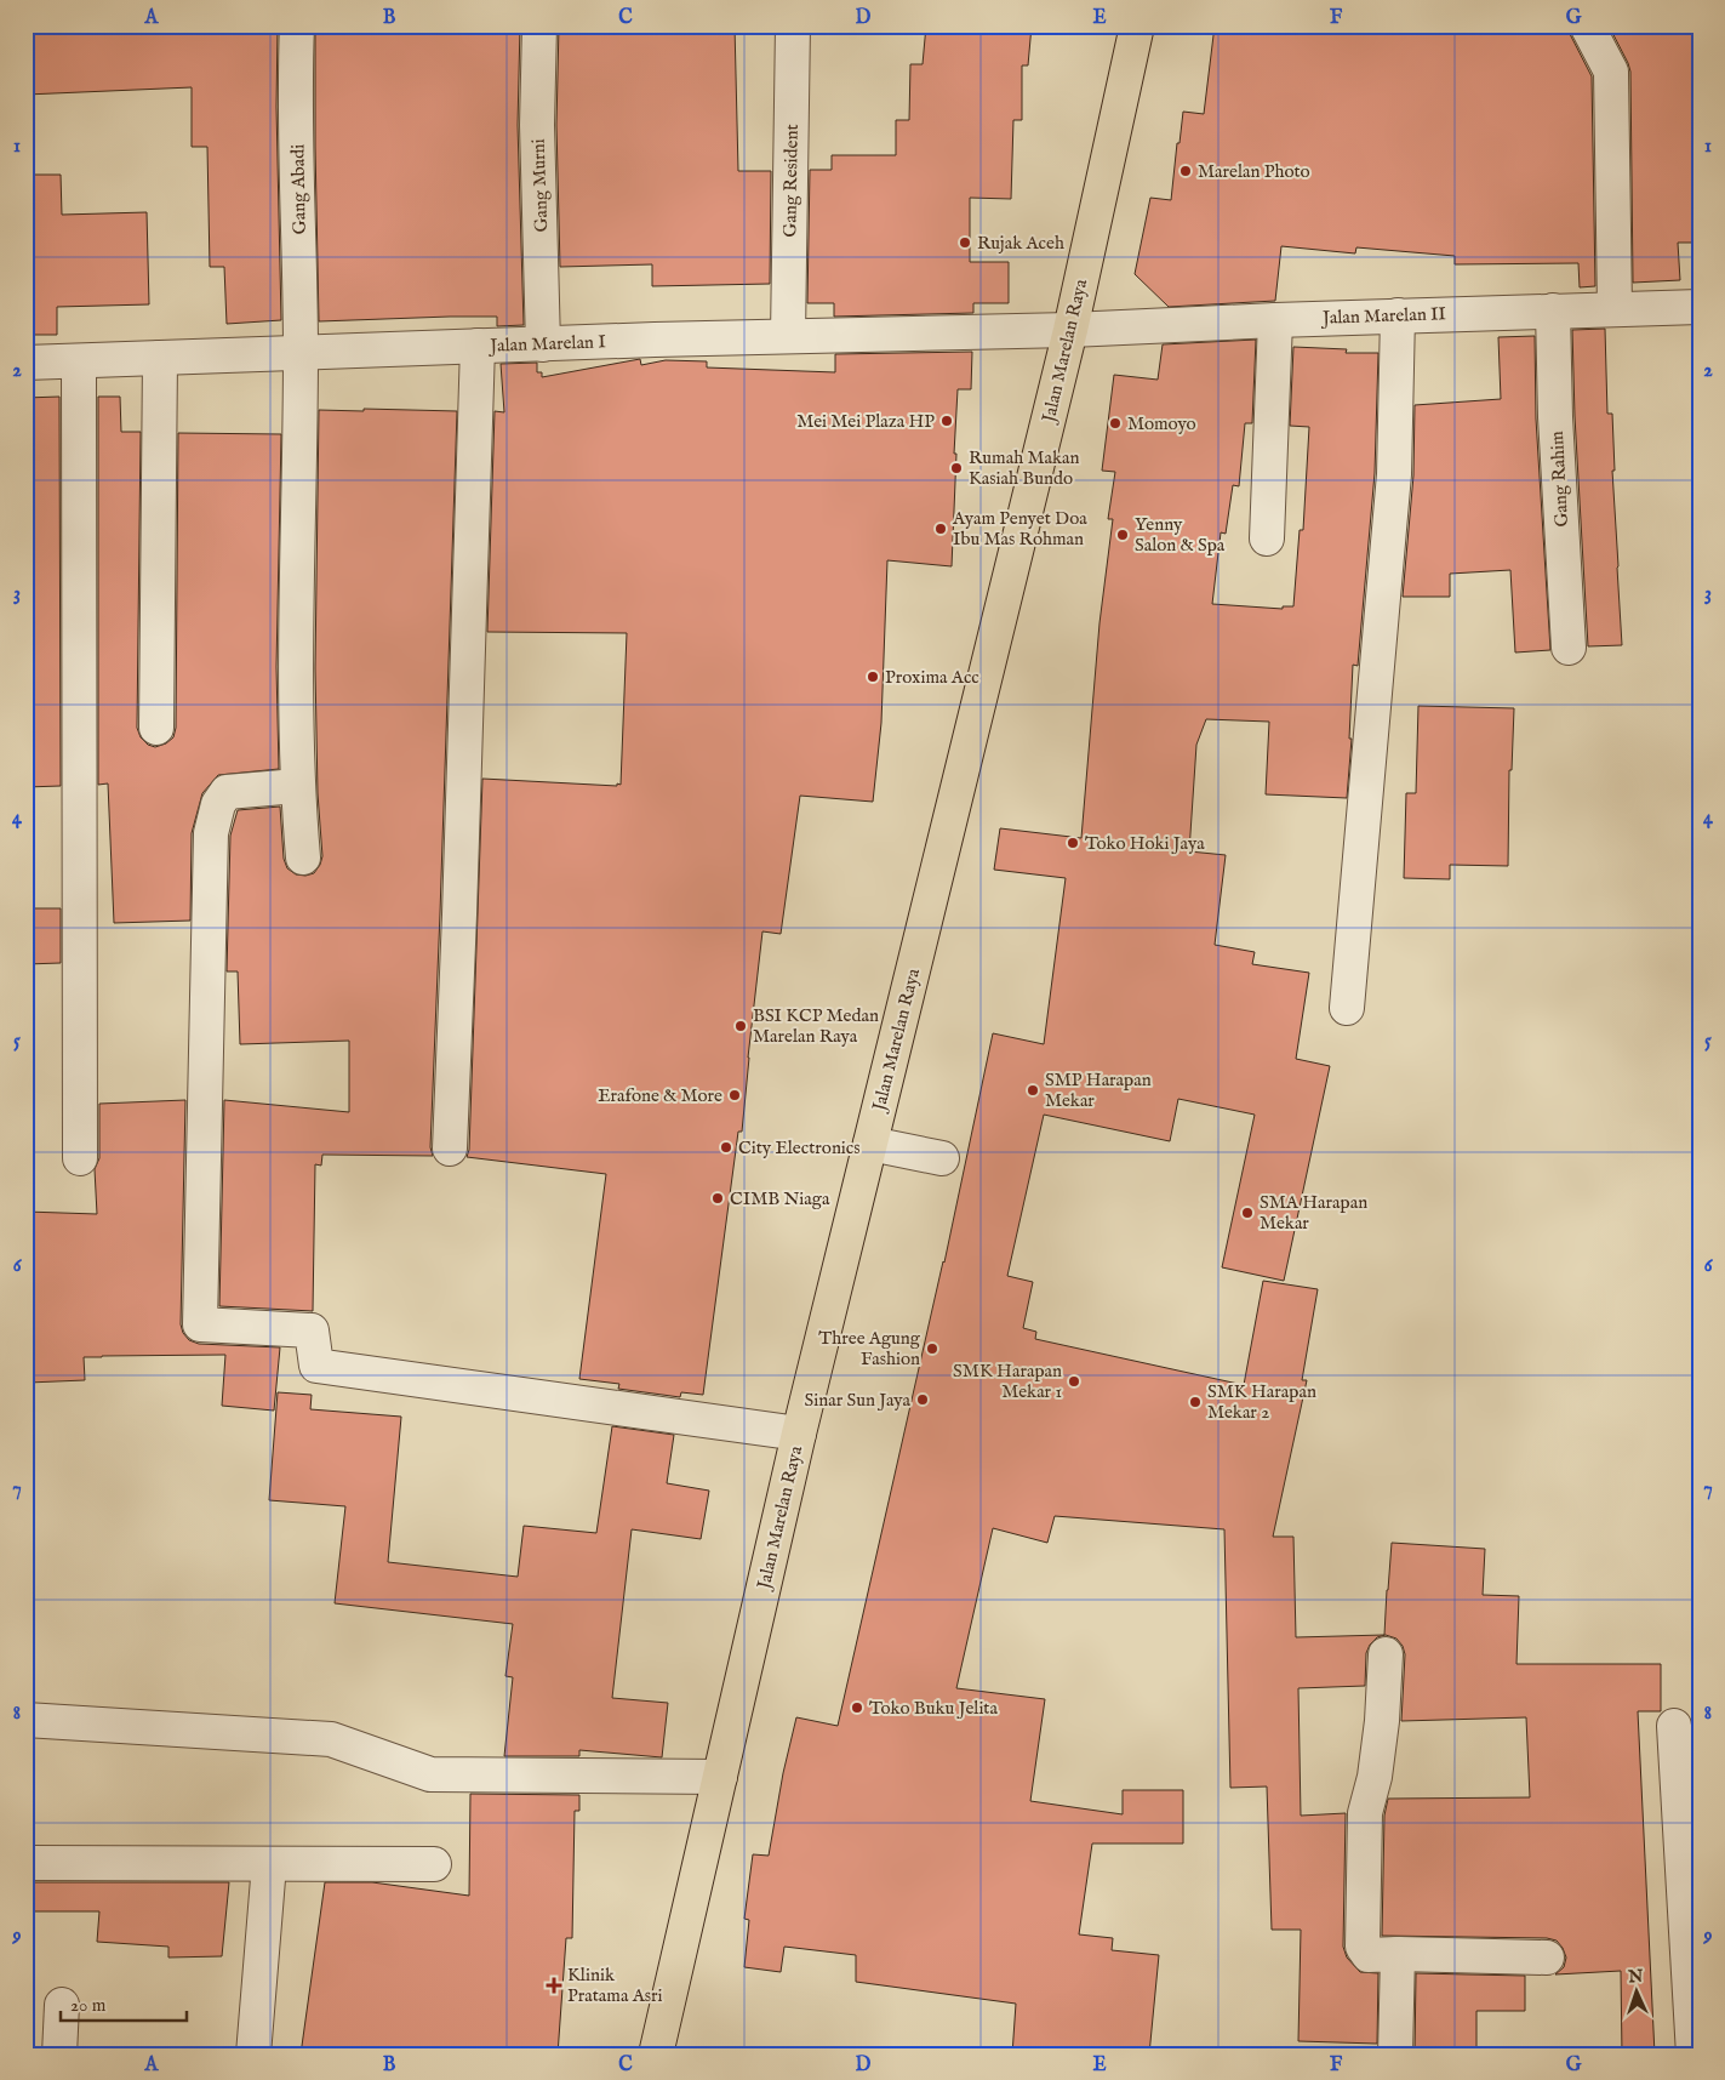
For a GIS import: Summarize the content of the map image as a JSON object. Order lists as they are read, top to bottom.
{
  "streets": {
    "main road": ["Jalan Marelan Raya"],
    "street": [
      "Gang Resident",
      "Gang Murni",
      "Gang Abadi",
      "Jalan Marelan II",
      "Jalan Marelan I",
      "Gang Rahim"
    ]
  },
  "crossings": [
    ["Gang Resident", "Jalan Marelan I"],
    ["Gang Murni", "Jalan Marelan I"],
    ["Gang Abadi", "Jalan Marelan I"],
    ["Jalan Marelan II", "Jalan Marelan I"],
    ["Jalan Marelan II", "Jalan Marelan Raya"],
    ["Jalan Marelan II", "Gang Rahim"],
    ["Jalan Marelan I", "Jalan Marelan Raya"]
  ],
  "places": {
    "other": [
      "Marelan Photo",
      "Rujak Aceh",
      "Mei Mei Plaza HP",
      "Momoyo",
      "Rumah Makan Kasiah Bundo",
      "Ayam Penyet Doa Ibu Mas Rohman",
      "Yenny Salon & Spa",
      "Proxima Acc",
      "Toko Hoki Jaya",
      "BSI KCP Medan Marelan Raya",
      "SMP Harapan Mekar",
      "Erafone & More",
      "City Electronics",
      "CIMB Niaga",
      "SMA Harapan Mekar",
      "Three Agung Fashion",
      "SMK Harapan Mekar 1",
      "Sinar Sun Jaya",
      "SMK Harapan Mekar 2",
      "Toko Buku Jelita"
    ],
    "health": ["Klinik Pratama Asri"]
  },
  "scale_bar": "20 m",
  "north": "top",
  "grid": {
    "columns": [
      "A",
      "B",
      "C",
      "D",
      "E",
      "F",
      "G"
    ],
    "rows": [
      "1",
      "2",
      "3",
      "4",
      "5",
      "6",
      "7",
      "8",
      "9"
    ]
  }
}
